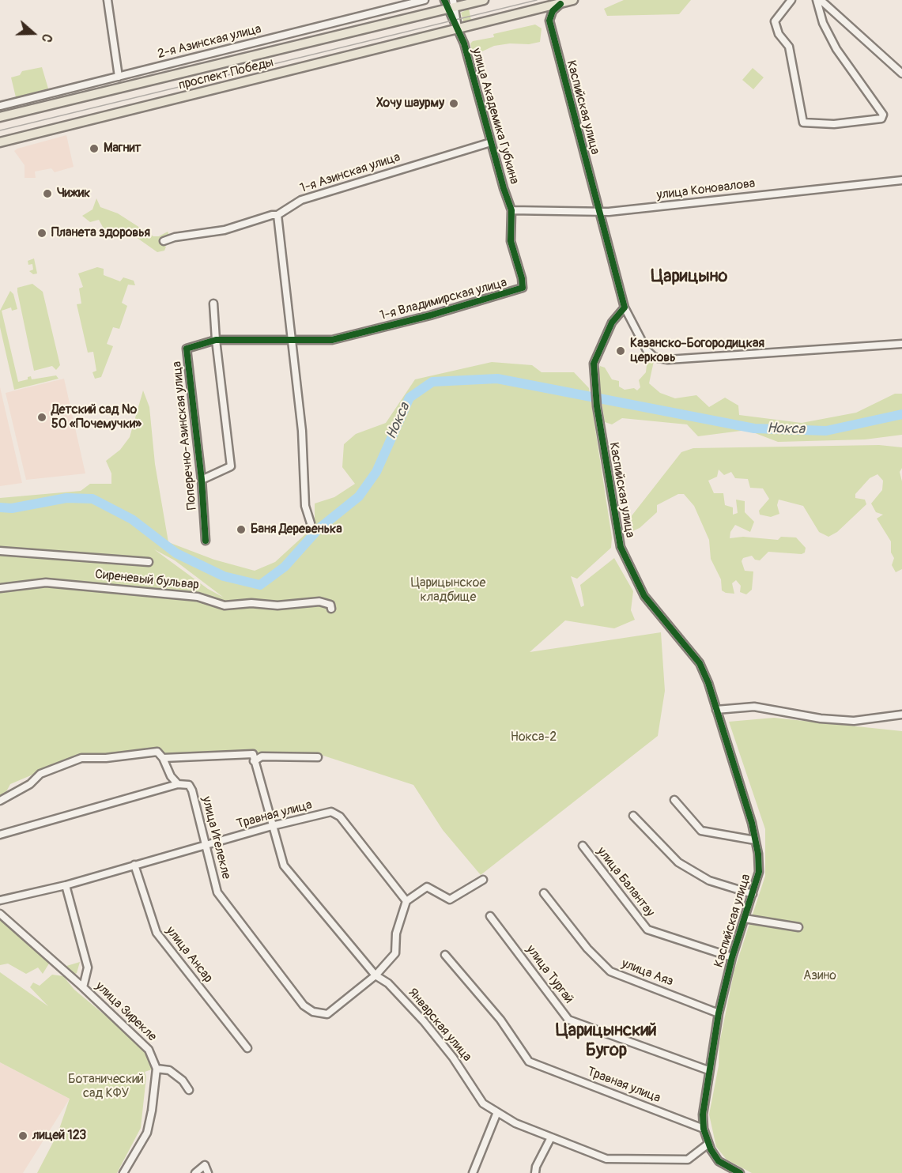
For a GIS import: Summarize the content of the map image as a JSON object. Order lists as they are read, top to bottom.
{
  "streets": {
    "main road": ["проспект Победы"],
    "street": [
      "2-я Азинская улица",
      "Каспийская улица",
      "улица Академика Губкина",
      "1-я Азинская улица",
      "улица Коновалова",
      "1-я Владимирская улица",
      "Поперечно-Азинская улица",
      "Сиреневый бульвар",
      "Травная улица",
      "улица Игелекле",
      "улица Балантау",
      "улица Ансар",
      "улица Аяз",
      "улица Тургай",
      "улица Зирекле",
      "Январская улица"
    ]
  },
  "crossings": [
    ["проспект Победы", "Каспийская улица"],
    ["проспект Победы", "улица Академика Губкина"],
    ["Каспийская улица", "улица Коновалова"],
    ["Каспийская улица", "Травная улица"],
    ["Каспийская улица", "улица Балантау"],
    ["Каспийская улица", "улица Аяз"],
    ["Каспийская улица", "улица Тургай"],
    ["Каспийская улица", "Январская улица"],
    ["улица Академика Губкина", "1-я Азинская улица"],
    ["улица Академика Губкина", "улица Коновалова"],
    ["улица Академика Губкина", "1-я Владимирская улица"],
    ["улица Коновалова", "1-я Владимирская улица"],
    ["1-я Владимирская улица", "Поперечно-Азинская улица"],
    ["Травная улица", "улица Игелекле"],
    ["Травная улица", "улица Ансар"],
    ["Травная улица", "улица Зирекле"],
    ["Травная улица", "Январская улица"],
    ["улица Игелекле", "Январская улица"]
  ],
  "districts": ["Царицыно", "Царицынский Бугор"],
  "water": ["Нокса"],
  "parks": [
    "Царицынское кладбище",
    "Нокса-2",
    "Азино",
    "Ботанический сад КФУ"
  ],
  "places": [
    "Хочу шаурму",
    "Магнит",
    "Чижик",
    "Планета здоровья",
    "Казанско-Богородицкая церковь",
    "Детский сад № 50 «Почемучки»",
    "Баня Деревенька",
    "лицей 123"
  ],
  "north": "right"
}
